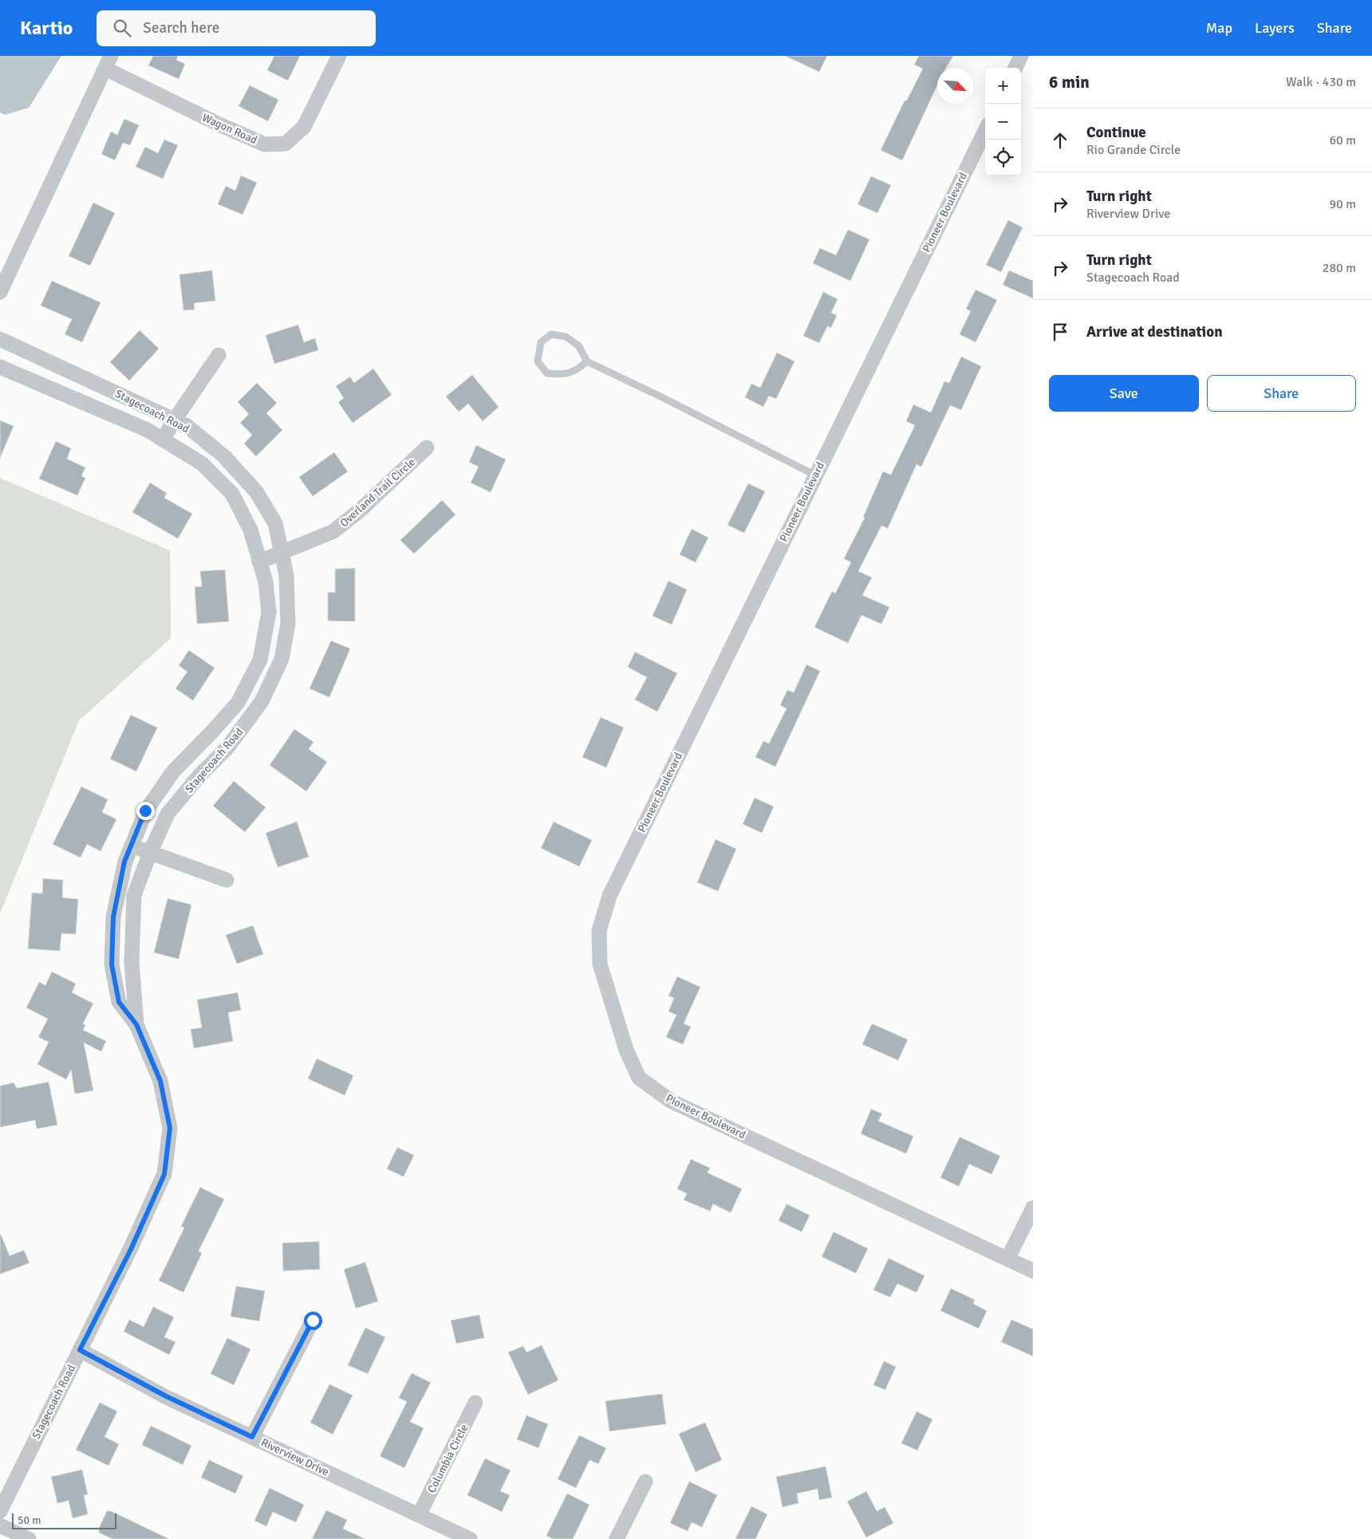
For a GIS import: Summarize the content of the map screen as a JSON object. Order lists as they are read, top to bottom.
{
  "streets": {
    "street": [
      "Wagon Road",
      "Pioneer Boulevard",
      "Stagecoach Road",
      "Overland Trail Circle",
      "Riverview Drive",
      "Columbia Circle"
    ]
  },
  "crossings": [
    ["Stagecoach Road", "Overland Trail Circle"],
    ["Stagecoach Road", "Riverview Drive"],
    ["Riverview Drive", "Columbia Circle"]
  ],
  "scale_bar": "50 m",
  "north": "bottom right",
  "page": {
    "header": "Kartio",
    "search": "Search here",
    "nav": ["Map", "Layers", "Share"],
    "heading": ["6 min", "Walk · 430 m"],
    "map_buttons": ["+", "−"],
    "list": [
      ["Continue", "Rio Grande Circle", "60 m"],
      ["Turn right", "Riverview Drive", "90 m"],
      ["Turn right", "Stagecoach Road", "280 m"],
      "Arrive at destination"
    ],
    "buttons": ["Save", "Share"],
    "scale": "50 m"
  }
}
